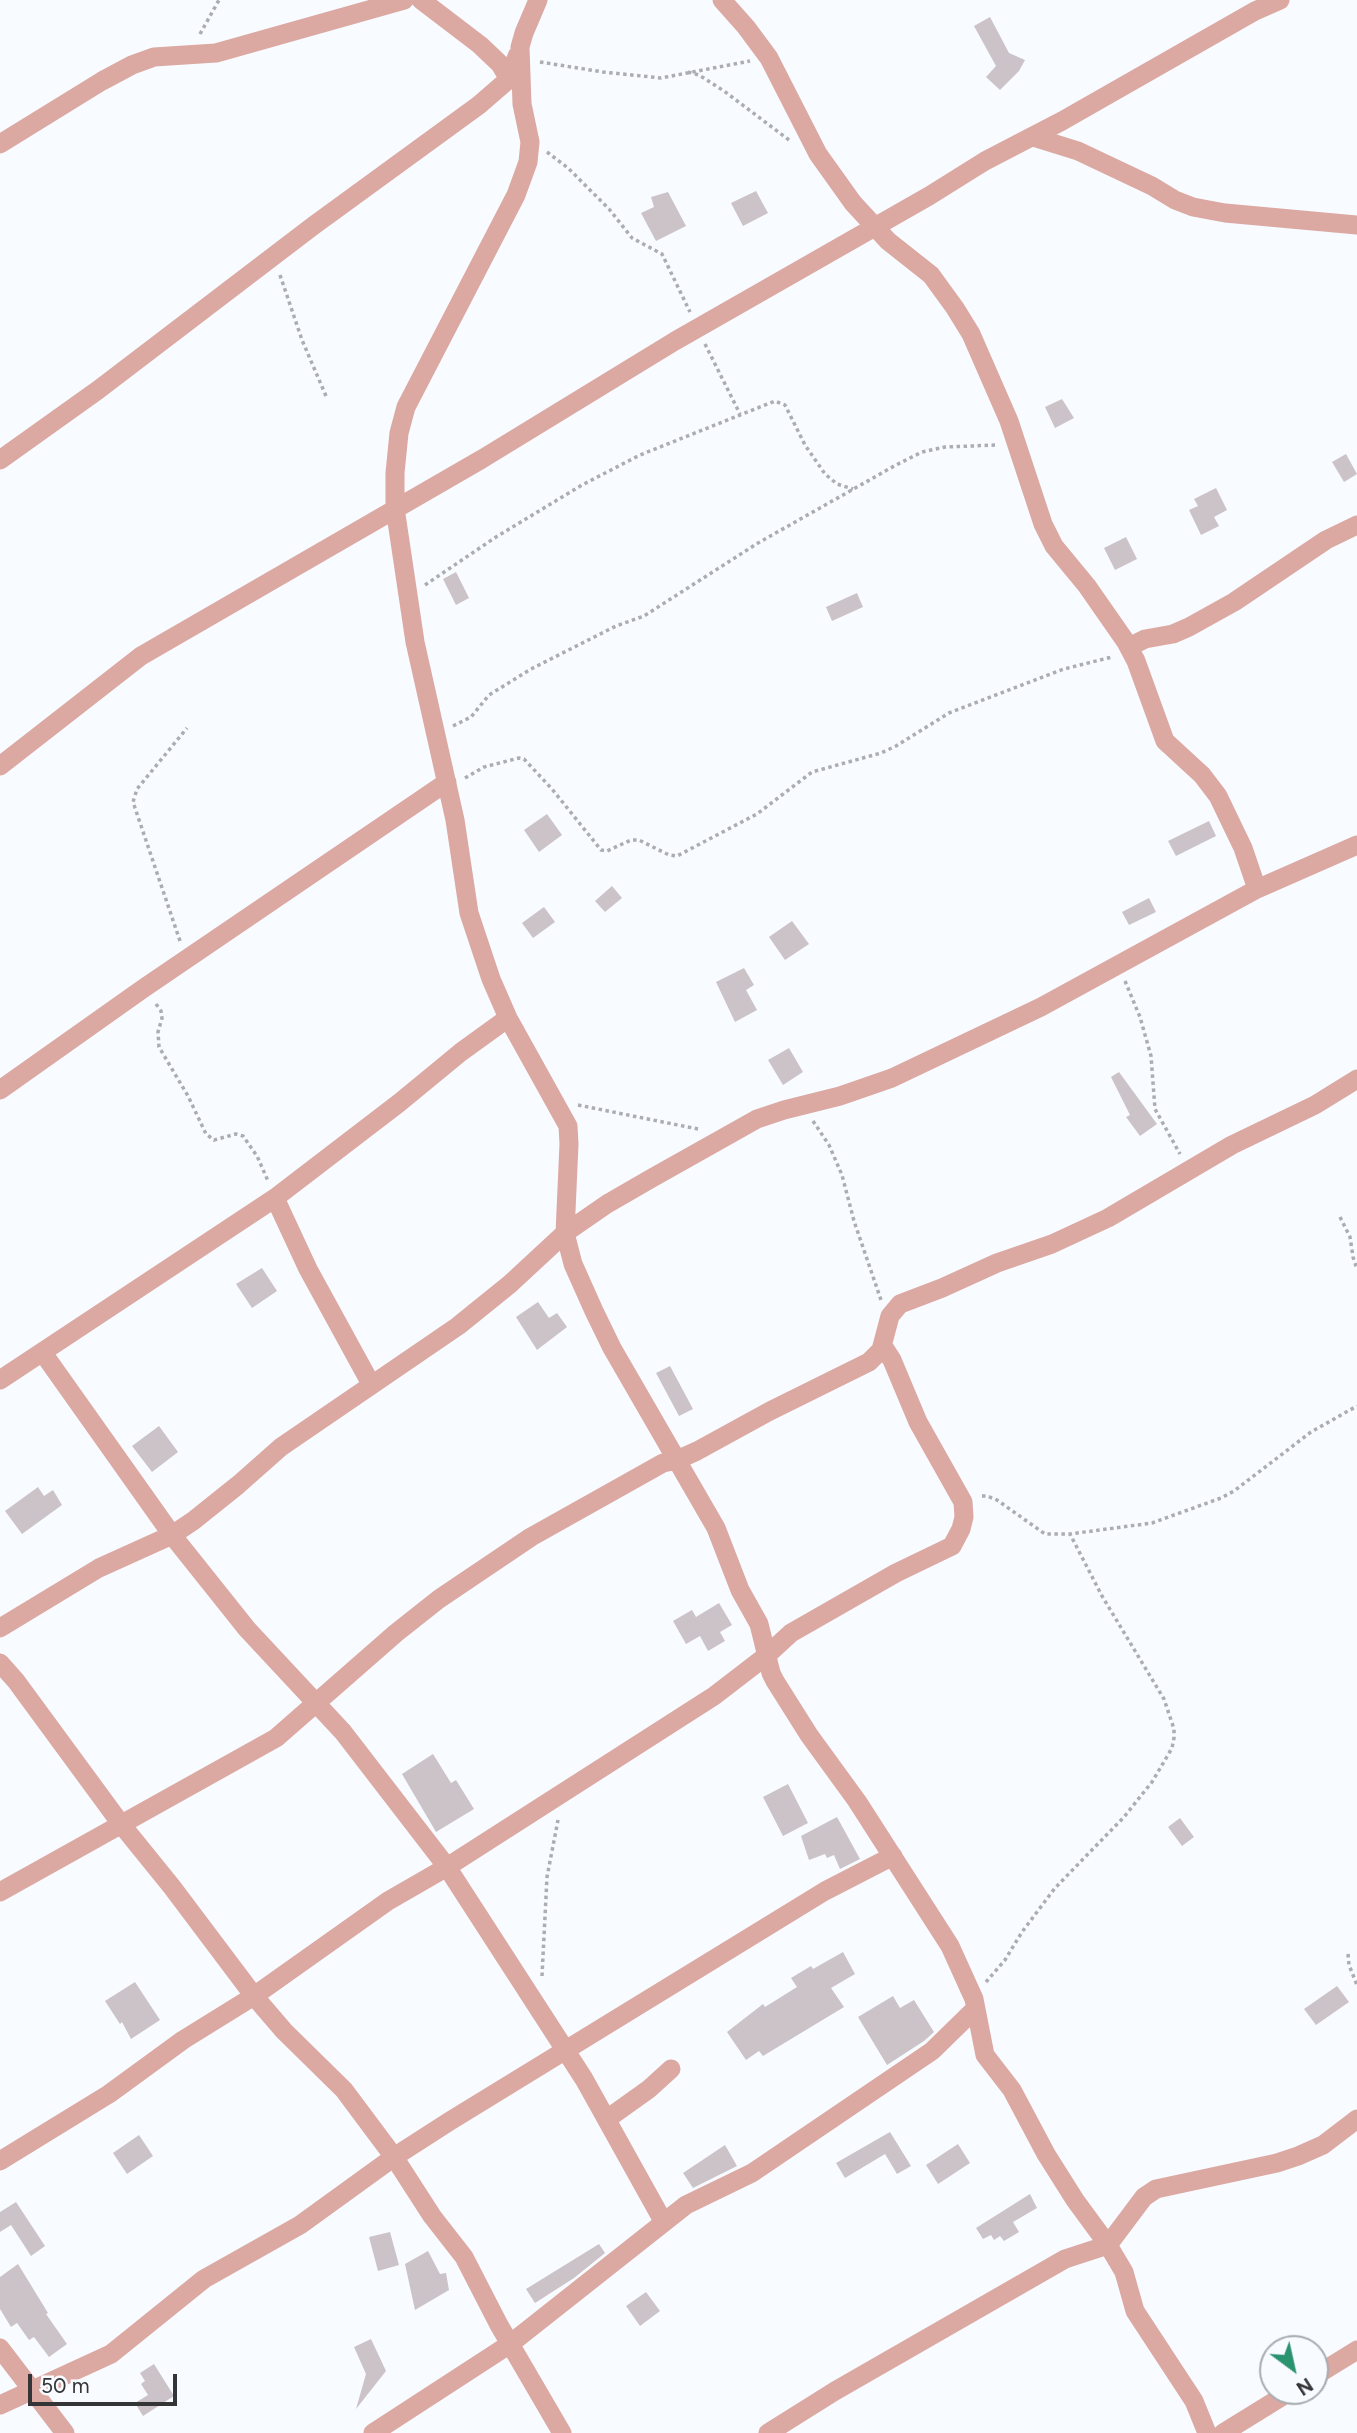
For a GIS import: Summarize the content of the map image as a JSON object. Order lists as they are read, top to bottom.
{
  "scale_bar": "50 m",
  "north": "bottom right"
}
